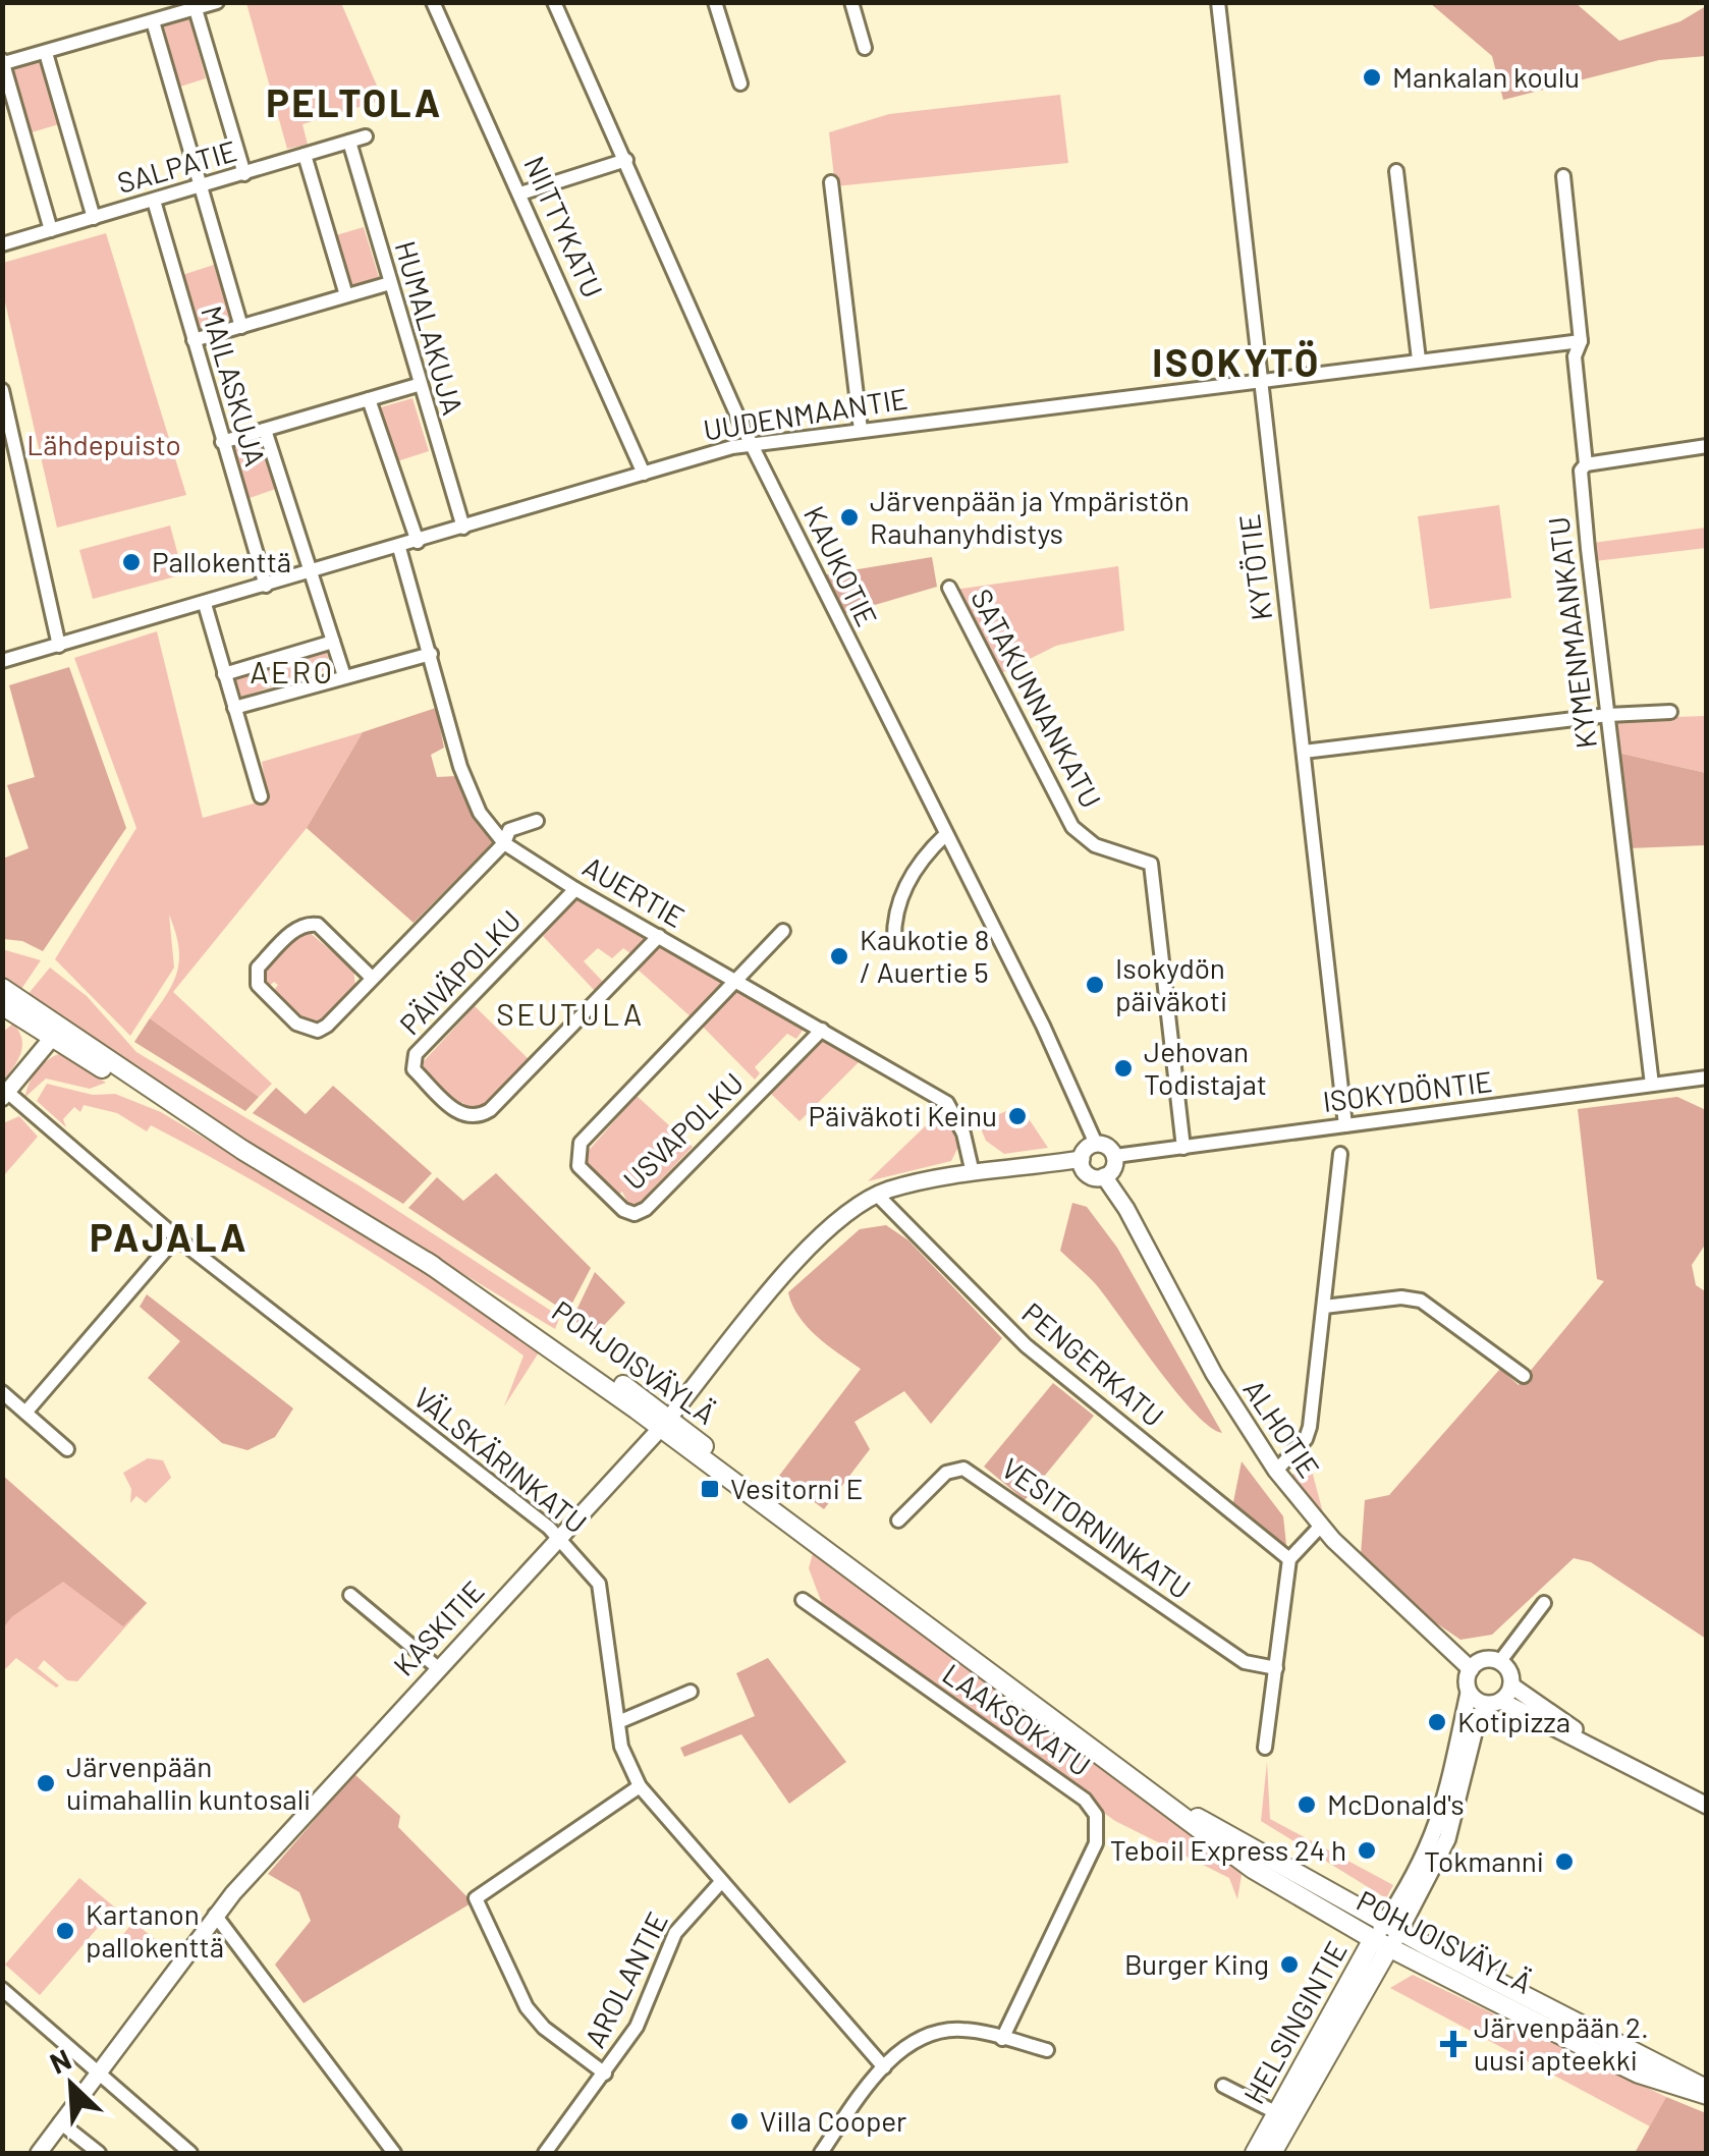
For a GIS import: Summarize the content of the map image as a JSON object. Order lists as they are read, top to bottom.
{
  "streets": {
    "main road": ["POHJOISVÄYLÄ", "HELSINGINTIE"],
    "street": [
      "SALPATIE",
      "NIITTYKATU",
      "HUMALAKUJA",
      "MAILASKUJA",
      "UUDENMAANTIE",
      "KAUKOTIE",
      "KYTÖTIE",
      "KYMENMAANKATU",
      "SATAKUNNANKATU",
      "AUERTIE",
      "PÄIVÄPOLKU",
      "ISOKYDÖNTIE",
      "USVAPOLKU",
      "PENGERKATU",
      "ALHOTIE",
      "VÄLSKÄRINKATU",
      "VESITORNINKATU",
      "KASKITIE",
      "LAAKSOKATU",
      "AROLANTIE"
    ]
  },
  "crossings": [
    ["SALPATIE", "HUMALAKUJA"],
    ["SALPATIE", "MAILASKUJA"],
    ["NIITTYKATU", "UUDENMAANTIE"],
    ["HUMALAKUJA", "UUDENMAANTIE"],
    ["MAILASKUJA", "UUDENMAANTIE"],
    ["UUDENMAANTIE", "KAUKOTIE"],
    ["UUDENMAANTIE", "KYTÖTIE"],
    ["UUDENMAANTIE", "KYMENMAANKATU"],
    ["UUDENMAANTIE", "AUERTIE"],
    ["KAUKOTIE", "ISOKYDÖNTIE"],
    ["KAUKOTIE", "ALHOTIE"],
    ["KYTÖTIE", "ISOKYDÖNTIE"],
    ["KYMENMAANKATU", "ISOKYDÖNTIE"],
    ["SATAKUNNANKATU", "ISOKYDÖNTIE"],
    ["AUERTIE", "PÄIVÄPOLKU"],
    ["AUERTIE", "USVAPOLKU"],
    ["AUERTIE", "KASKITIE"],
    ["ISOKYDÖNTIE", "ALHOTIE"],
    ["POHJOISVÄYLÄ", "KASKITIE"],
    ["POHJOISVÄYLÄ", "HELSINGINTIE"],
    ["PENGERKATU", "KASKITIE"],
    ["ALHOTIE", "HELSINGINTIE"],
    ["VÄLSKÄRINKATU", "KASKITIE"],
    ["VÄLSKÄRINKATU", "AROLANTIE"]
  ],
  "districts": [
    "PELTOLA",
    "ISOKYTÖ",
    "AERO",
    "SEUTULA",
    "PAJALA"
  ],
  "parks": ["Lähdepuisto"],
  "places": {
    "other": [
      "Mankalan koulu",
      "Järvenpään ja Ympäristön Rauhanyhdistys",
      "Pallokenttä",
      "Kaukotie 8 / Auertie 5",
      "Isokydön päiväkoti",
      "Jehovan Todistajat",
      "Päiväkoti Keinu",
      "Kotipizza",
      "Järvenpään uimahallin kuntosali",
      "McDonald's",
      "Teboil Express 24 h",
      "Tokmanni",
      "Kartanon pallokenttä",
      "Burger King",
      "Villa Cooper"
    ],
    "transit": ["Vesitorni E"],
    "health": ["Järvenpään 2. uusi apteekki"]
  },
  "north": "top left"
}
